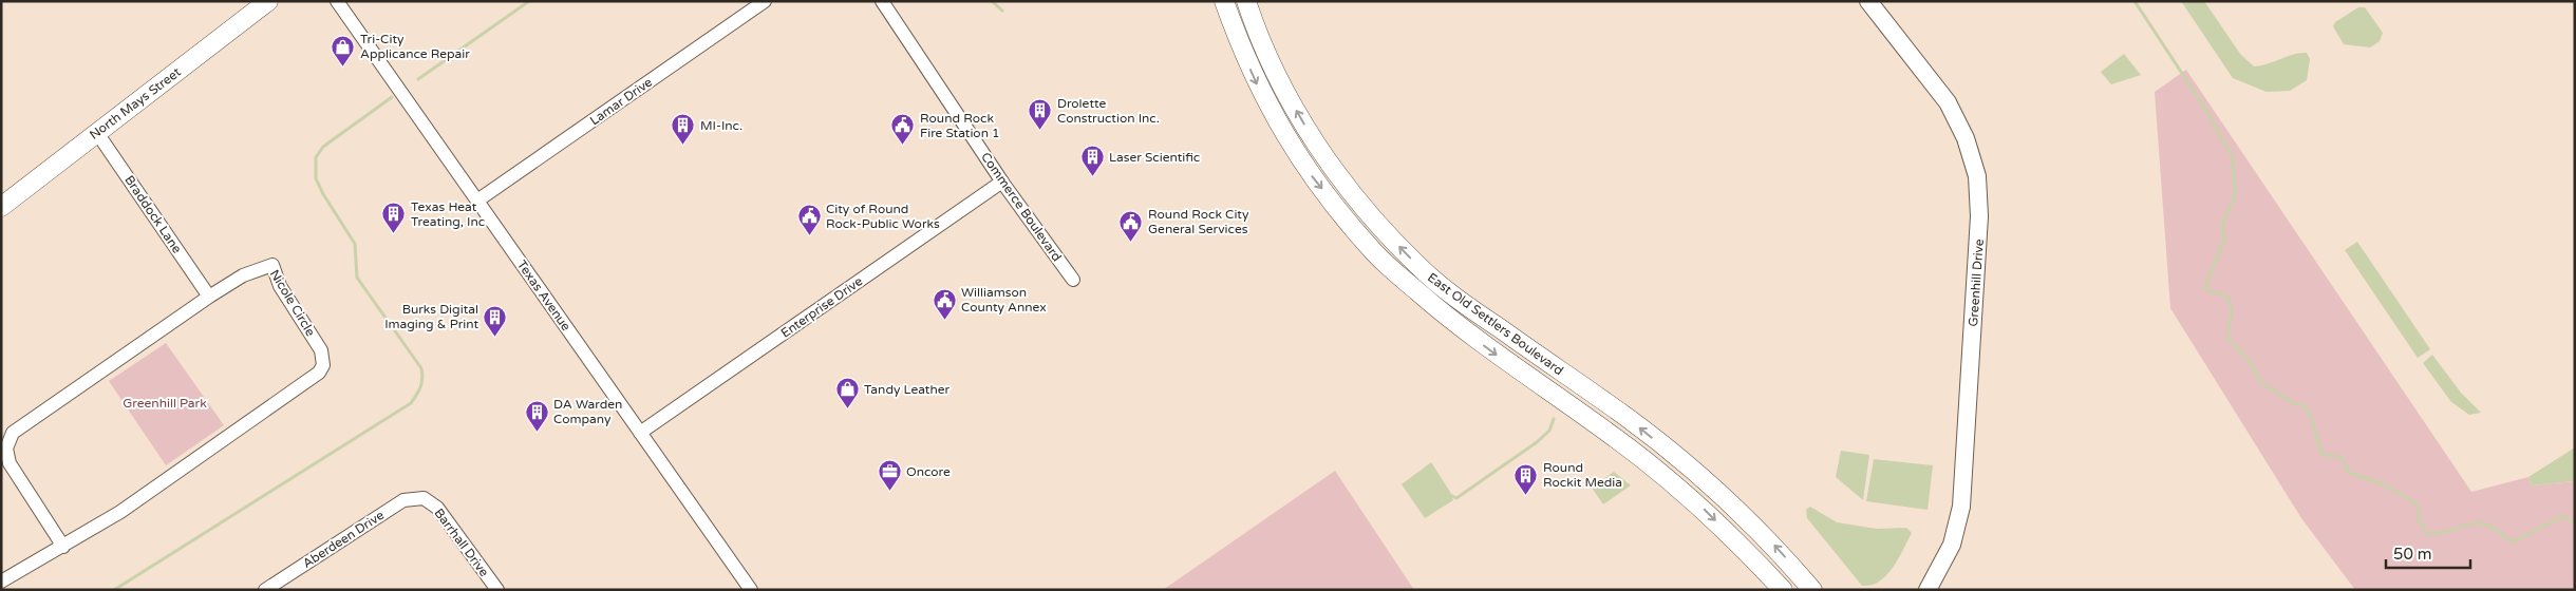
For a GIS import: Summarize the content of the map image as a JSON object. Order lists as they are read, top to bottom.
{
  "streets": {
    "main road": ["North Mays Street", "East Old Settlers Boulevard"],
    "street": [
      "Lamar Drive",
      "Commerce Boulevard",
      "Braddock Lane",
      "Greenhill Drive",
      "Texas Avenue",
      "Nicole Circle",
      "Enterprise Drive",
      "Aberdeen Drive",
      "Barrhall Drive"
    ]
  },
  "crossings": [
    ["Lamar Drive", "Texas Avenue"],
    ["North Mays Street", "Braddock Lane"],
    ["Commerce Boulevard", "Enterprise Drive"],
    ["Braddock Lane", "Nicole Circle"],
    ["Texas Avenue", "Enterprise Drive"],
    ["Aberdeen Drive", "Barrhall Drive"]
  ],
  "parks": ["Greenhill Park"],
  "places": {
    "shop": ["Tri-City Applicance Repair", "Tandy Leather"],
    "building": [
      "Drolette Construction Inc.",
      "MI-Inc.",
      "Laser Scientific",
      "Texas Heat Treating, Inc",
      "Burks Digital Imaging & Print",
      "DA Warden Company",
      "Round Rockit Media"
    ],
    "public building": [
      "Round Rock Fire Station 1",
      "City of Round Rock-Public Works",
      "Round Rock City General Services",
      "Williamson County Annex"
    ],
    "office": ["Oncore"]
  },
  "scale_bar": "50 m"
}
